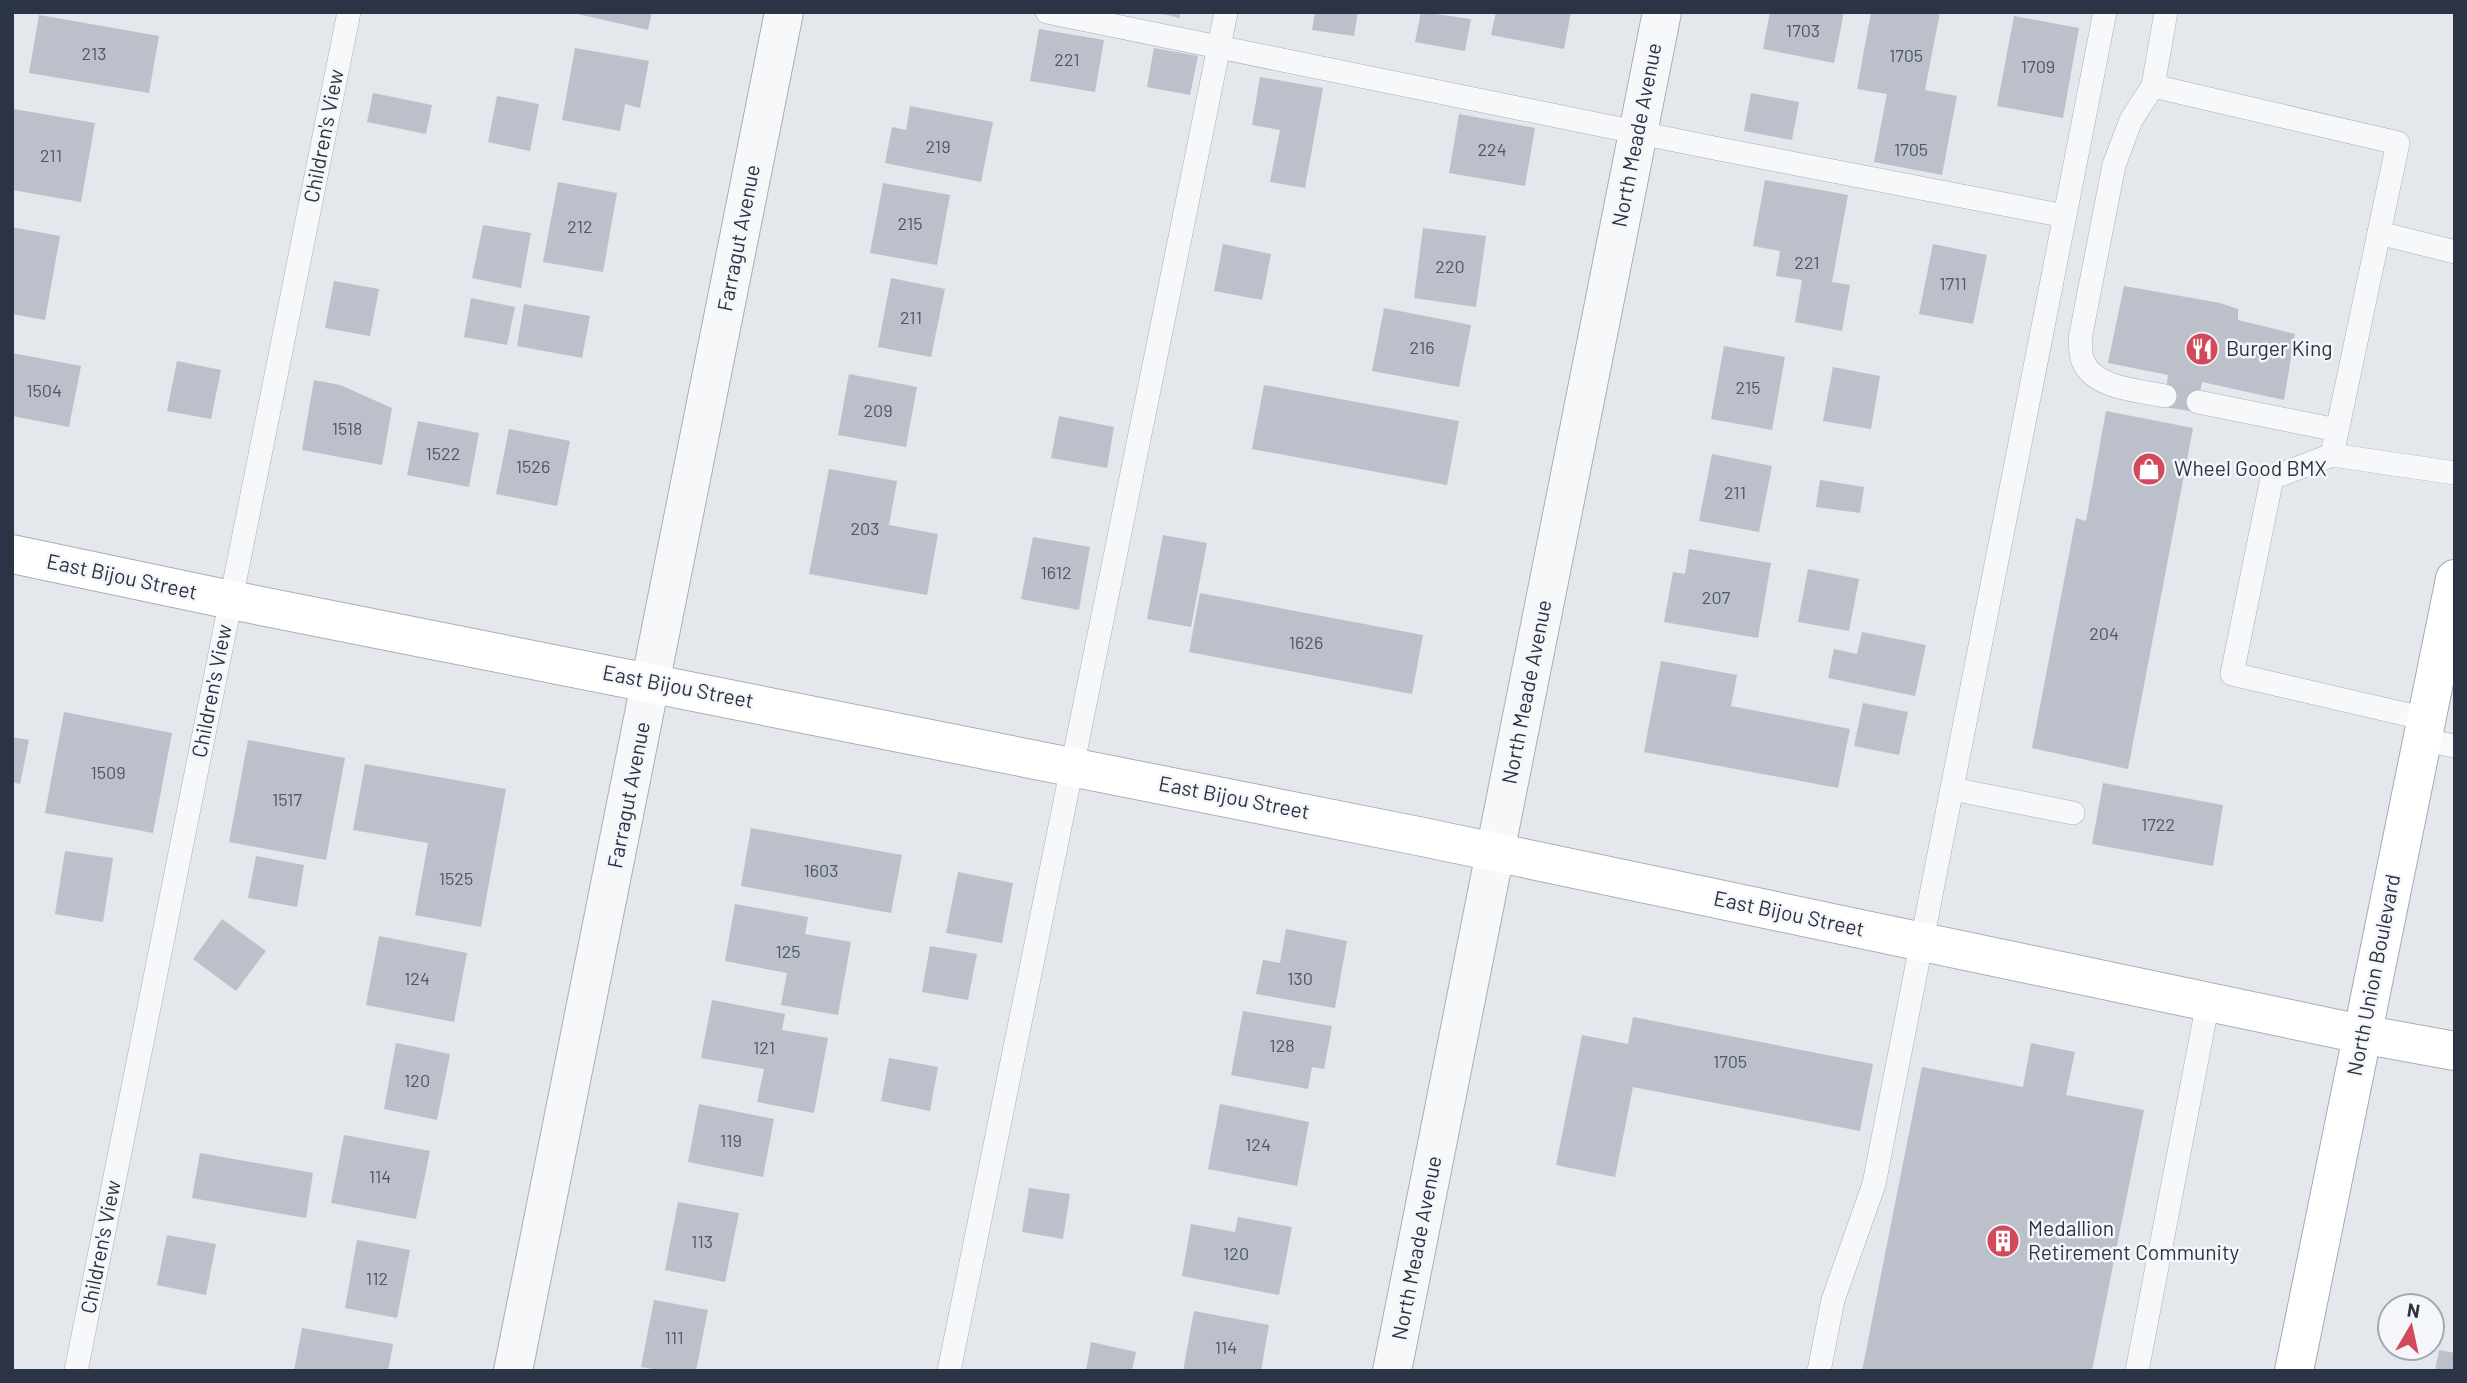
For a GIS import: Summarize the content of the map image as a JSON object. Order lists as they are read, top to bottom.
{
  "streets": {
    "street": [
      "North Meade Avenue",
      "Farragut Avenue",
      "East Bijou Street",
      "North Union Boulevard"
    ],
    "lane": ["Children's View"]
  },
  "crossings": [
    ["North Meade Avenue", "East Bijou Street"],
    ["Children's View", "East Bijou Street"],
    ["Farragut Avenue", "East Bijou Street"],
    ["East Bijou Street", "North Union Boulevard"]
  ],
  "places": {
    "restaurant": ["Burger King"],
    "shop": ["Wheel Good BMX"],
    "building": ["Medallion Retirement Community"]
  },
  "house_numbers": [
    "1703",
    "213",
    "1705",
    "221",
    "1709",
    "219",
    "224",
    "1705",
    "211",
    "215",
    "212",
    "221",
    "220",
    "1711",
    "211",
    "216",
    "215",
    "1504",
    "209",
    "1518",
    "1522",
    "1526",
    "211",
    "203",
    "1612",
    "207",
    "204",
    "1626",
    "1509",
    "1517",
    "1722",
    "1603",
    "1525",
    "125",
    "124",
    "130",
    "128",
    "121",
    "1705",
    "120",
    "119",
    "124",
    "114",
    "113",
    "120",
    "112",
    "111",
    "114"
  ],
  "north": "top"
}
